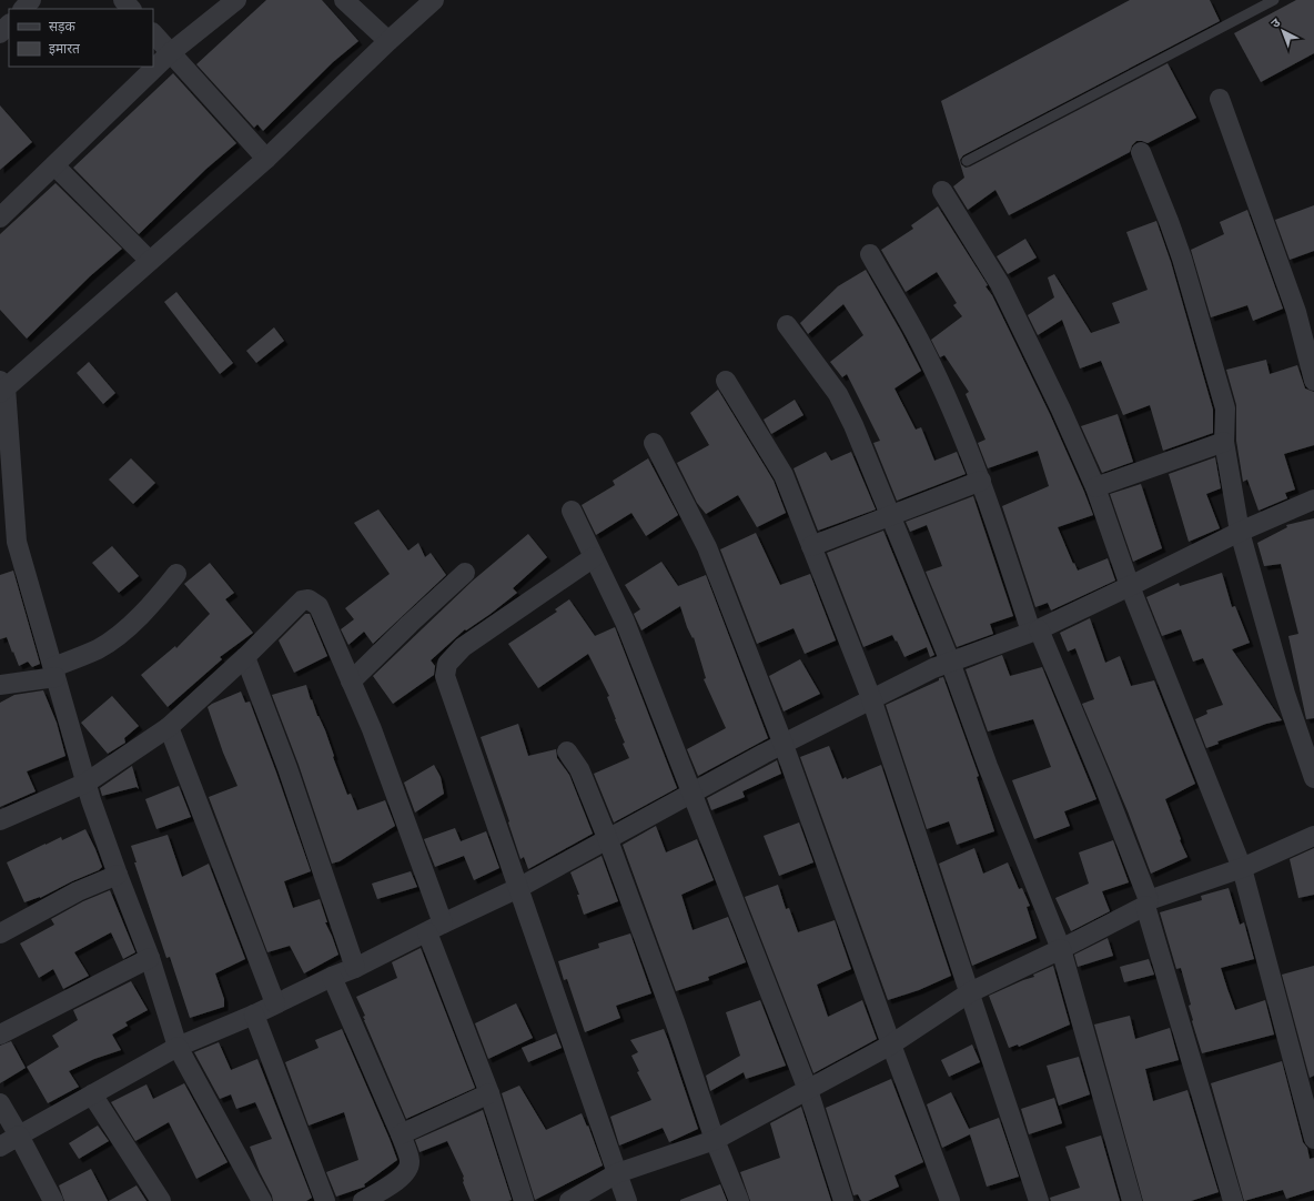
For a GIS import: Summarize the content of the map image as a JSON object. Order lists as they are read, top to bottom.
{
  "legend": ["सड़क", "इमारत"],
  "north": "top left"
}
